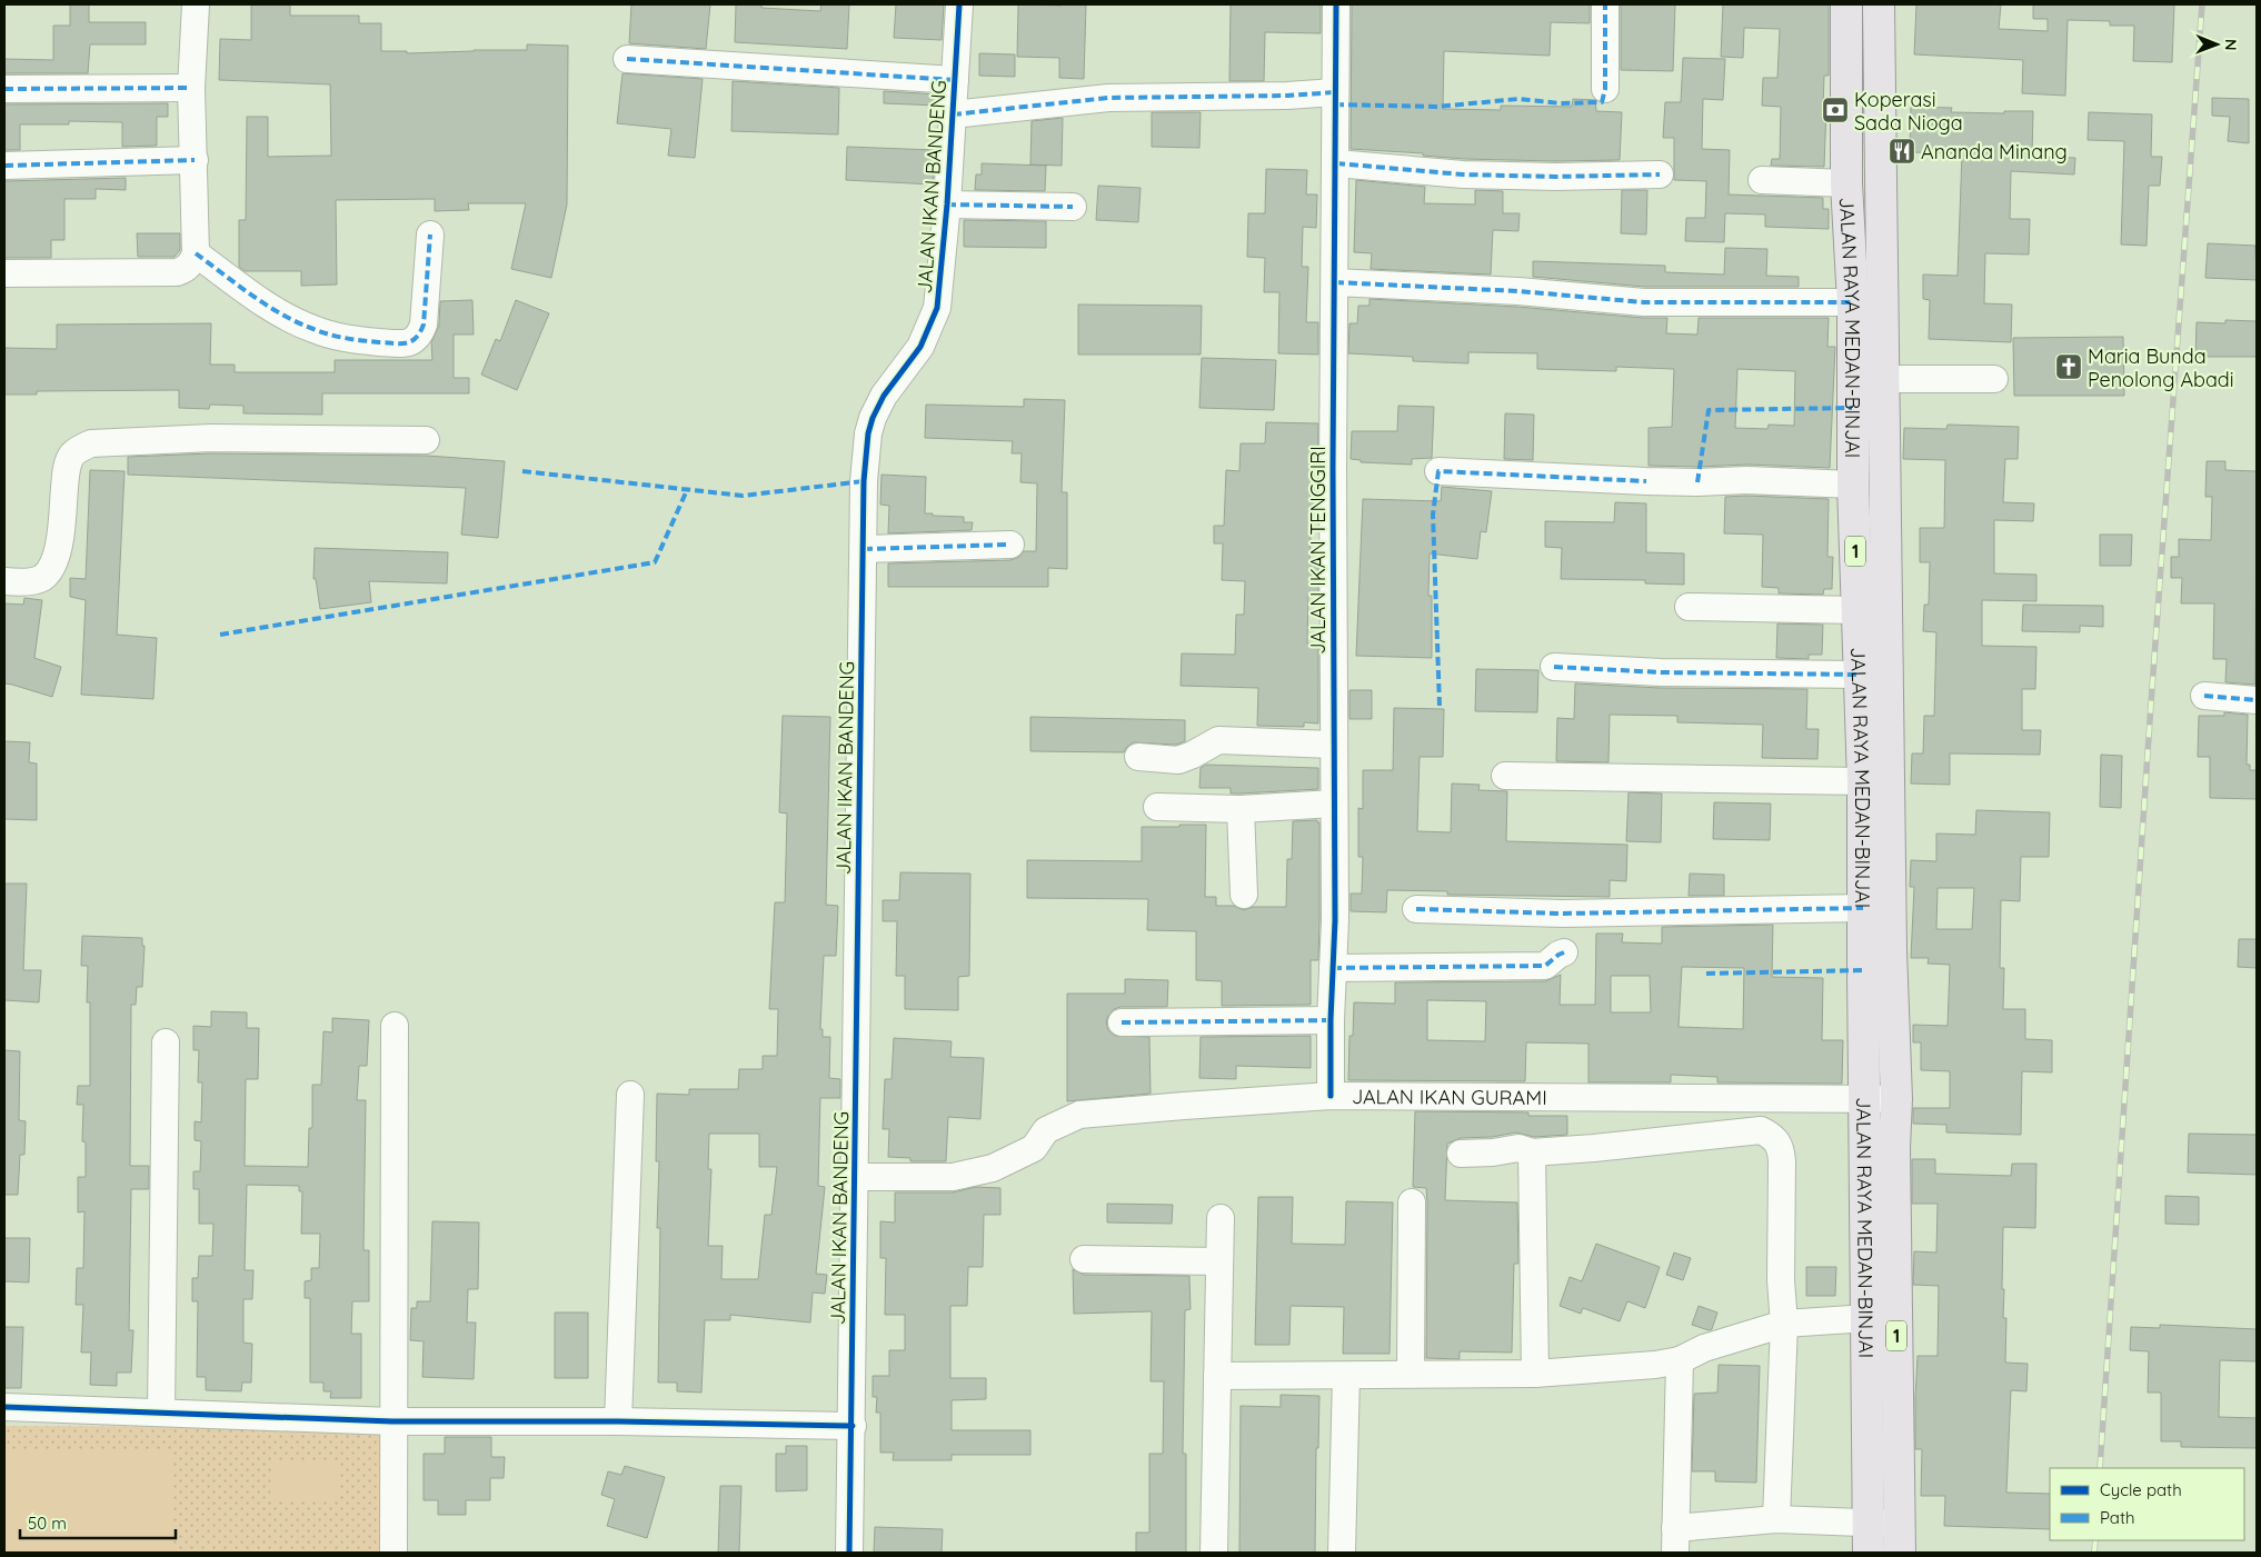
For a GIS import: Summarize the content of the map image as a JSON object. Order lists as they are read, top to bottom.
{
  "streets": {
    "main road": ["JALAN RAYA MEDAN-BINJAI", "1"],
    "street": ["JALAN IKAN BANDENG", "JALAN IKAN TENGGIRI", "JALAN IKAN GURAMI"]
  },
  "crossings": [
    ["JALAN IKAN BANDENG", "JALAN IKAN GURAMI"],
    ["JALAN RAYA MEDAN-BINJAI", "JALAN IKAN GURAMI"],
    ["JALAN IKAN TENGGIRI", "JALAN IKAN GURAMI"]
  ],
  "places": {
    "bank": ["Koperasi Sada Nioga"],
    "restaurant": ["Ananda Minang"],
    "church": ["Maria Bunda Penolong Abadi"]
  },
  "legend": ["Cycle path", "Path"],
  "scale_bar": "50 m",
  "north": "right"
}
